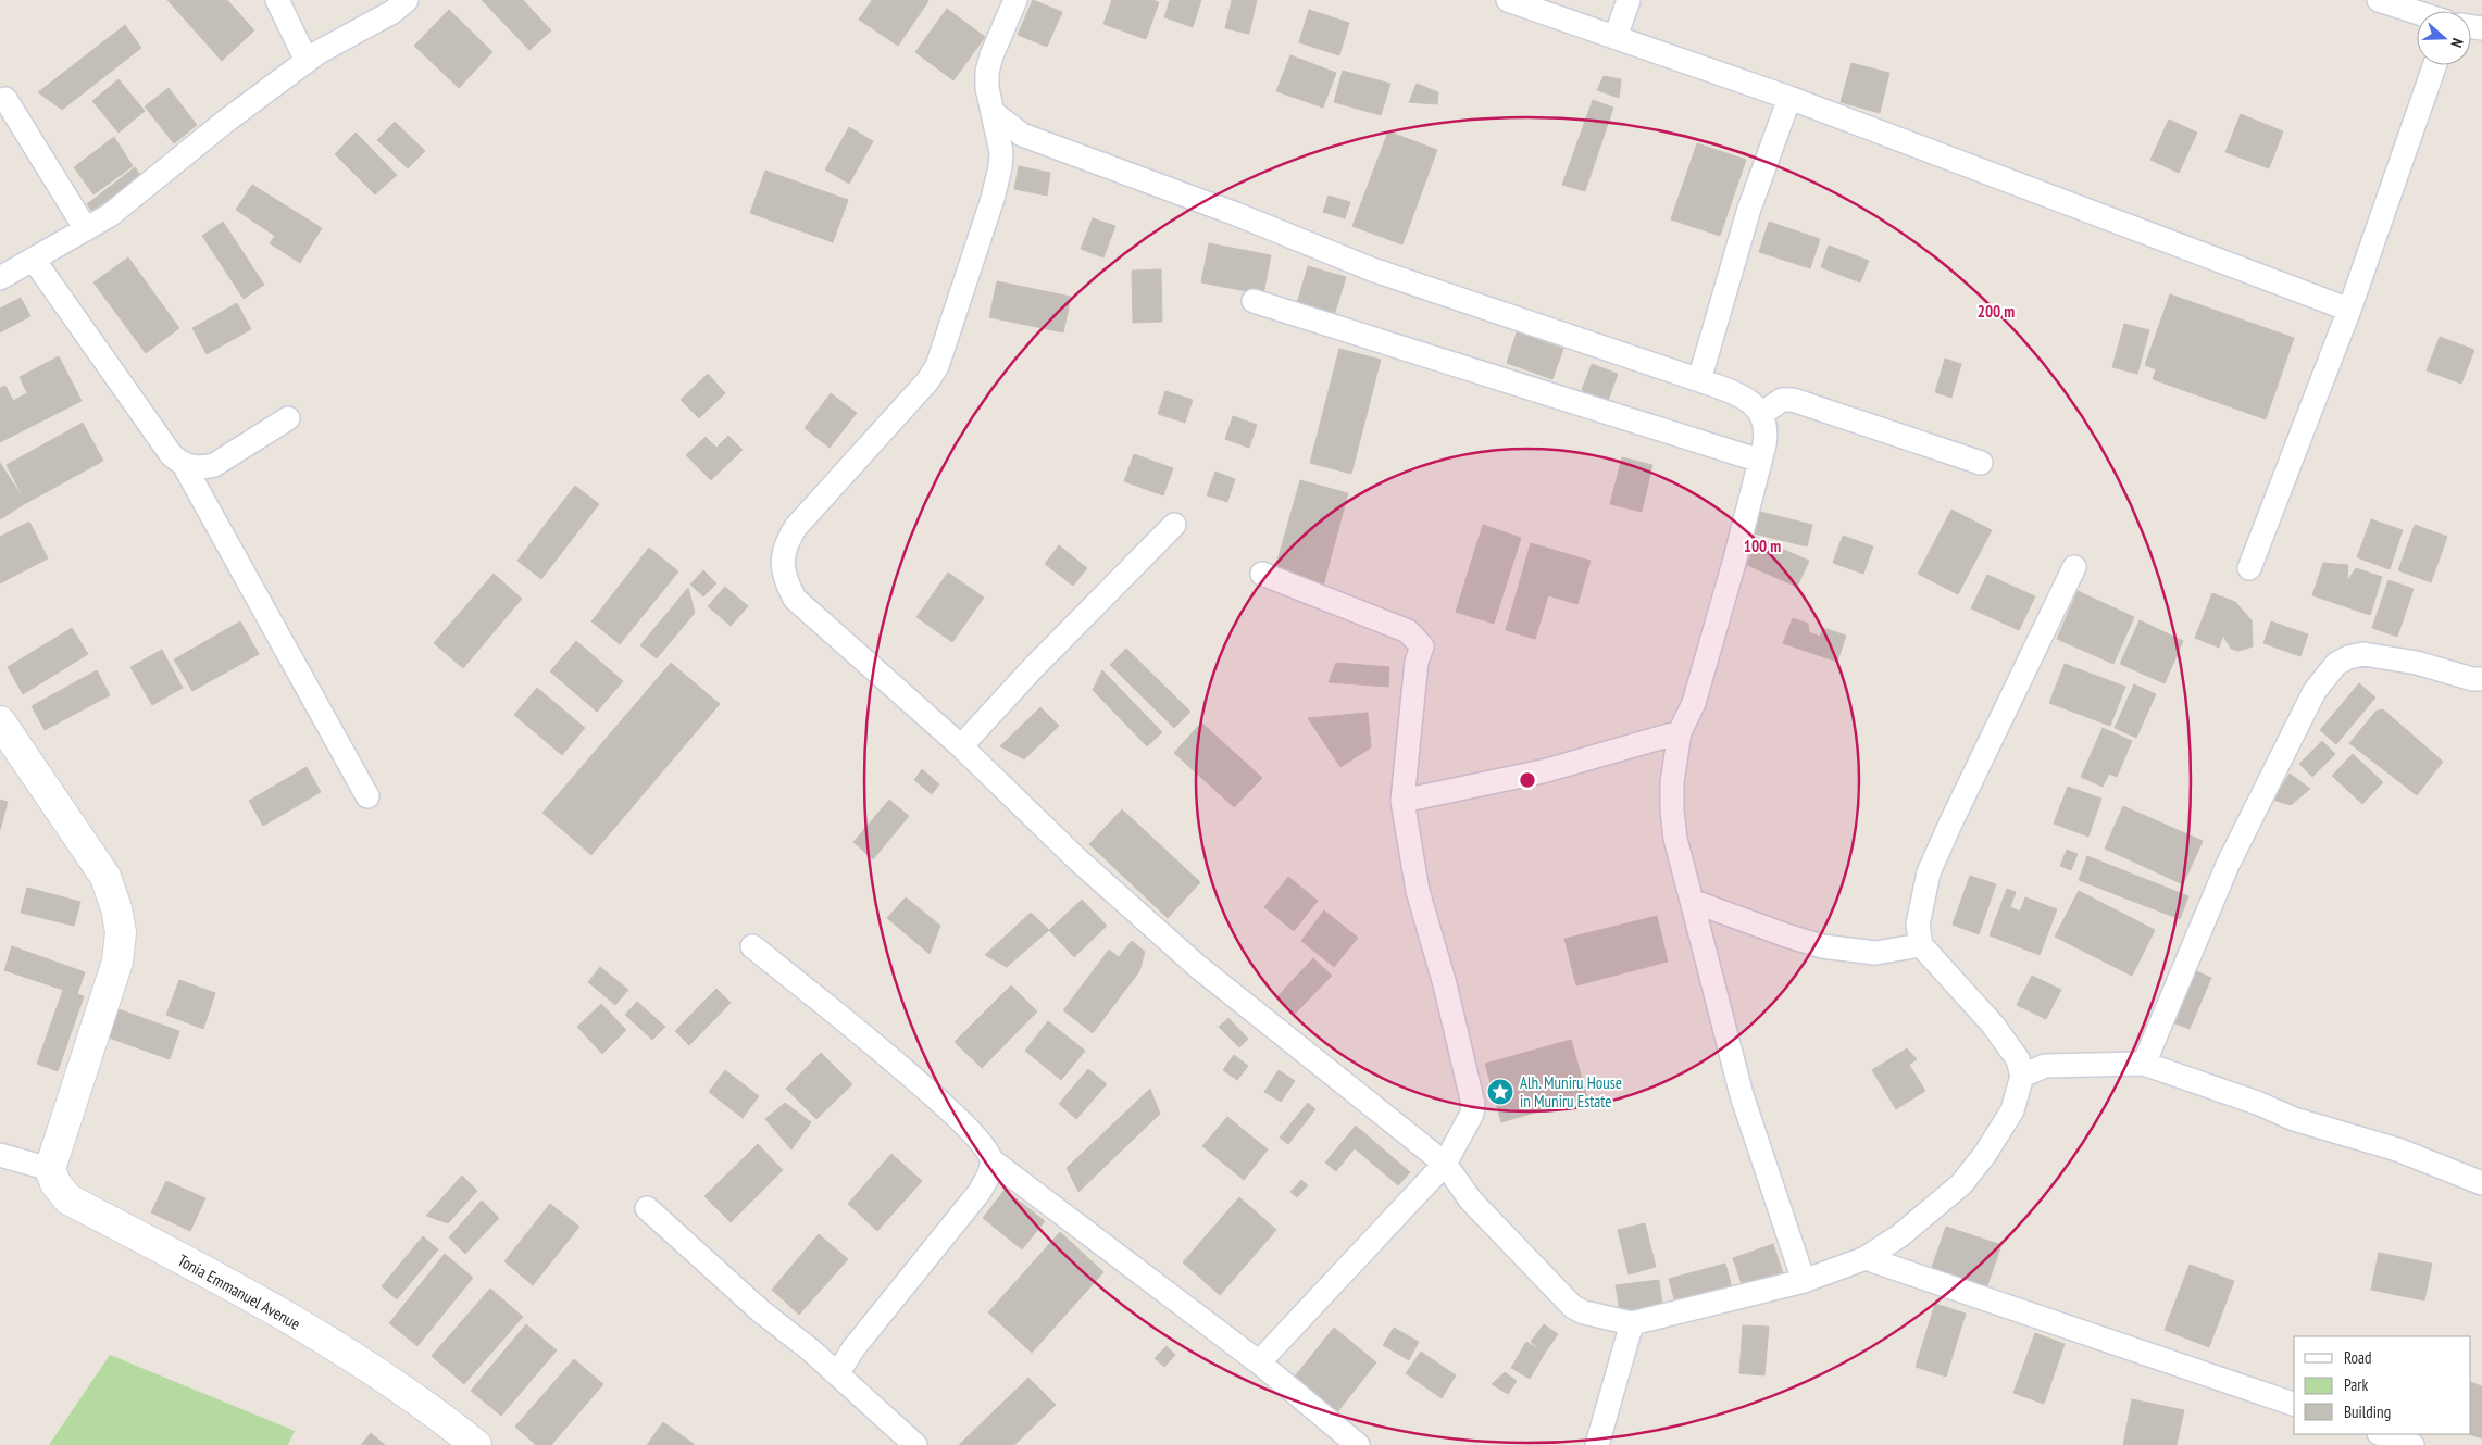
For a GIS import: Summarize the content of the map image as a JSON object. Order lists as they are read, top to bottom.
{
  "streets": {
    "street": ["Tonia Emmanuel Avenue"]
  },
  "places": {
    "place": ["Alh. Muniru House in Muniru Estate"]
  },
  "legend": ["Road", "Park", "Building"],
  "north": "right",
  "rings": ["200 m", "100 m"]
}
